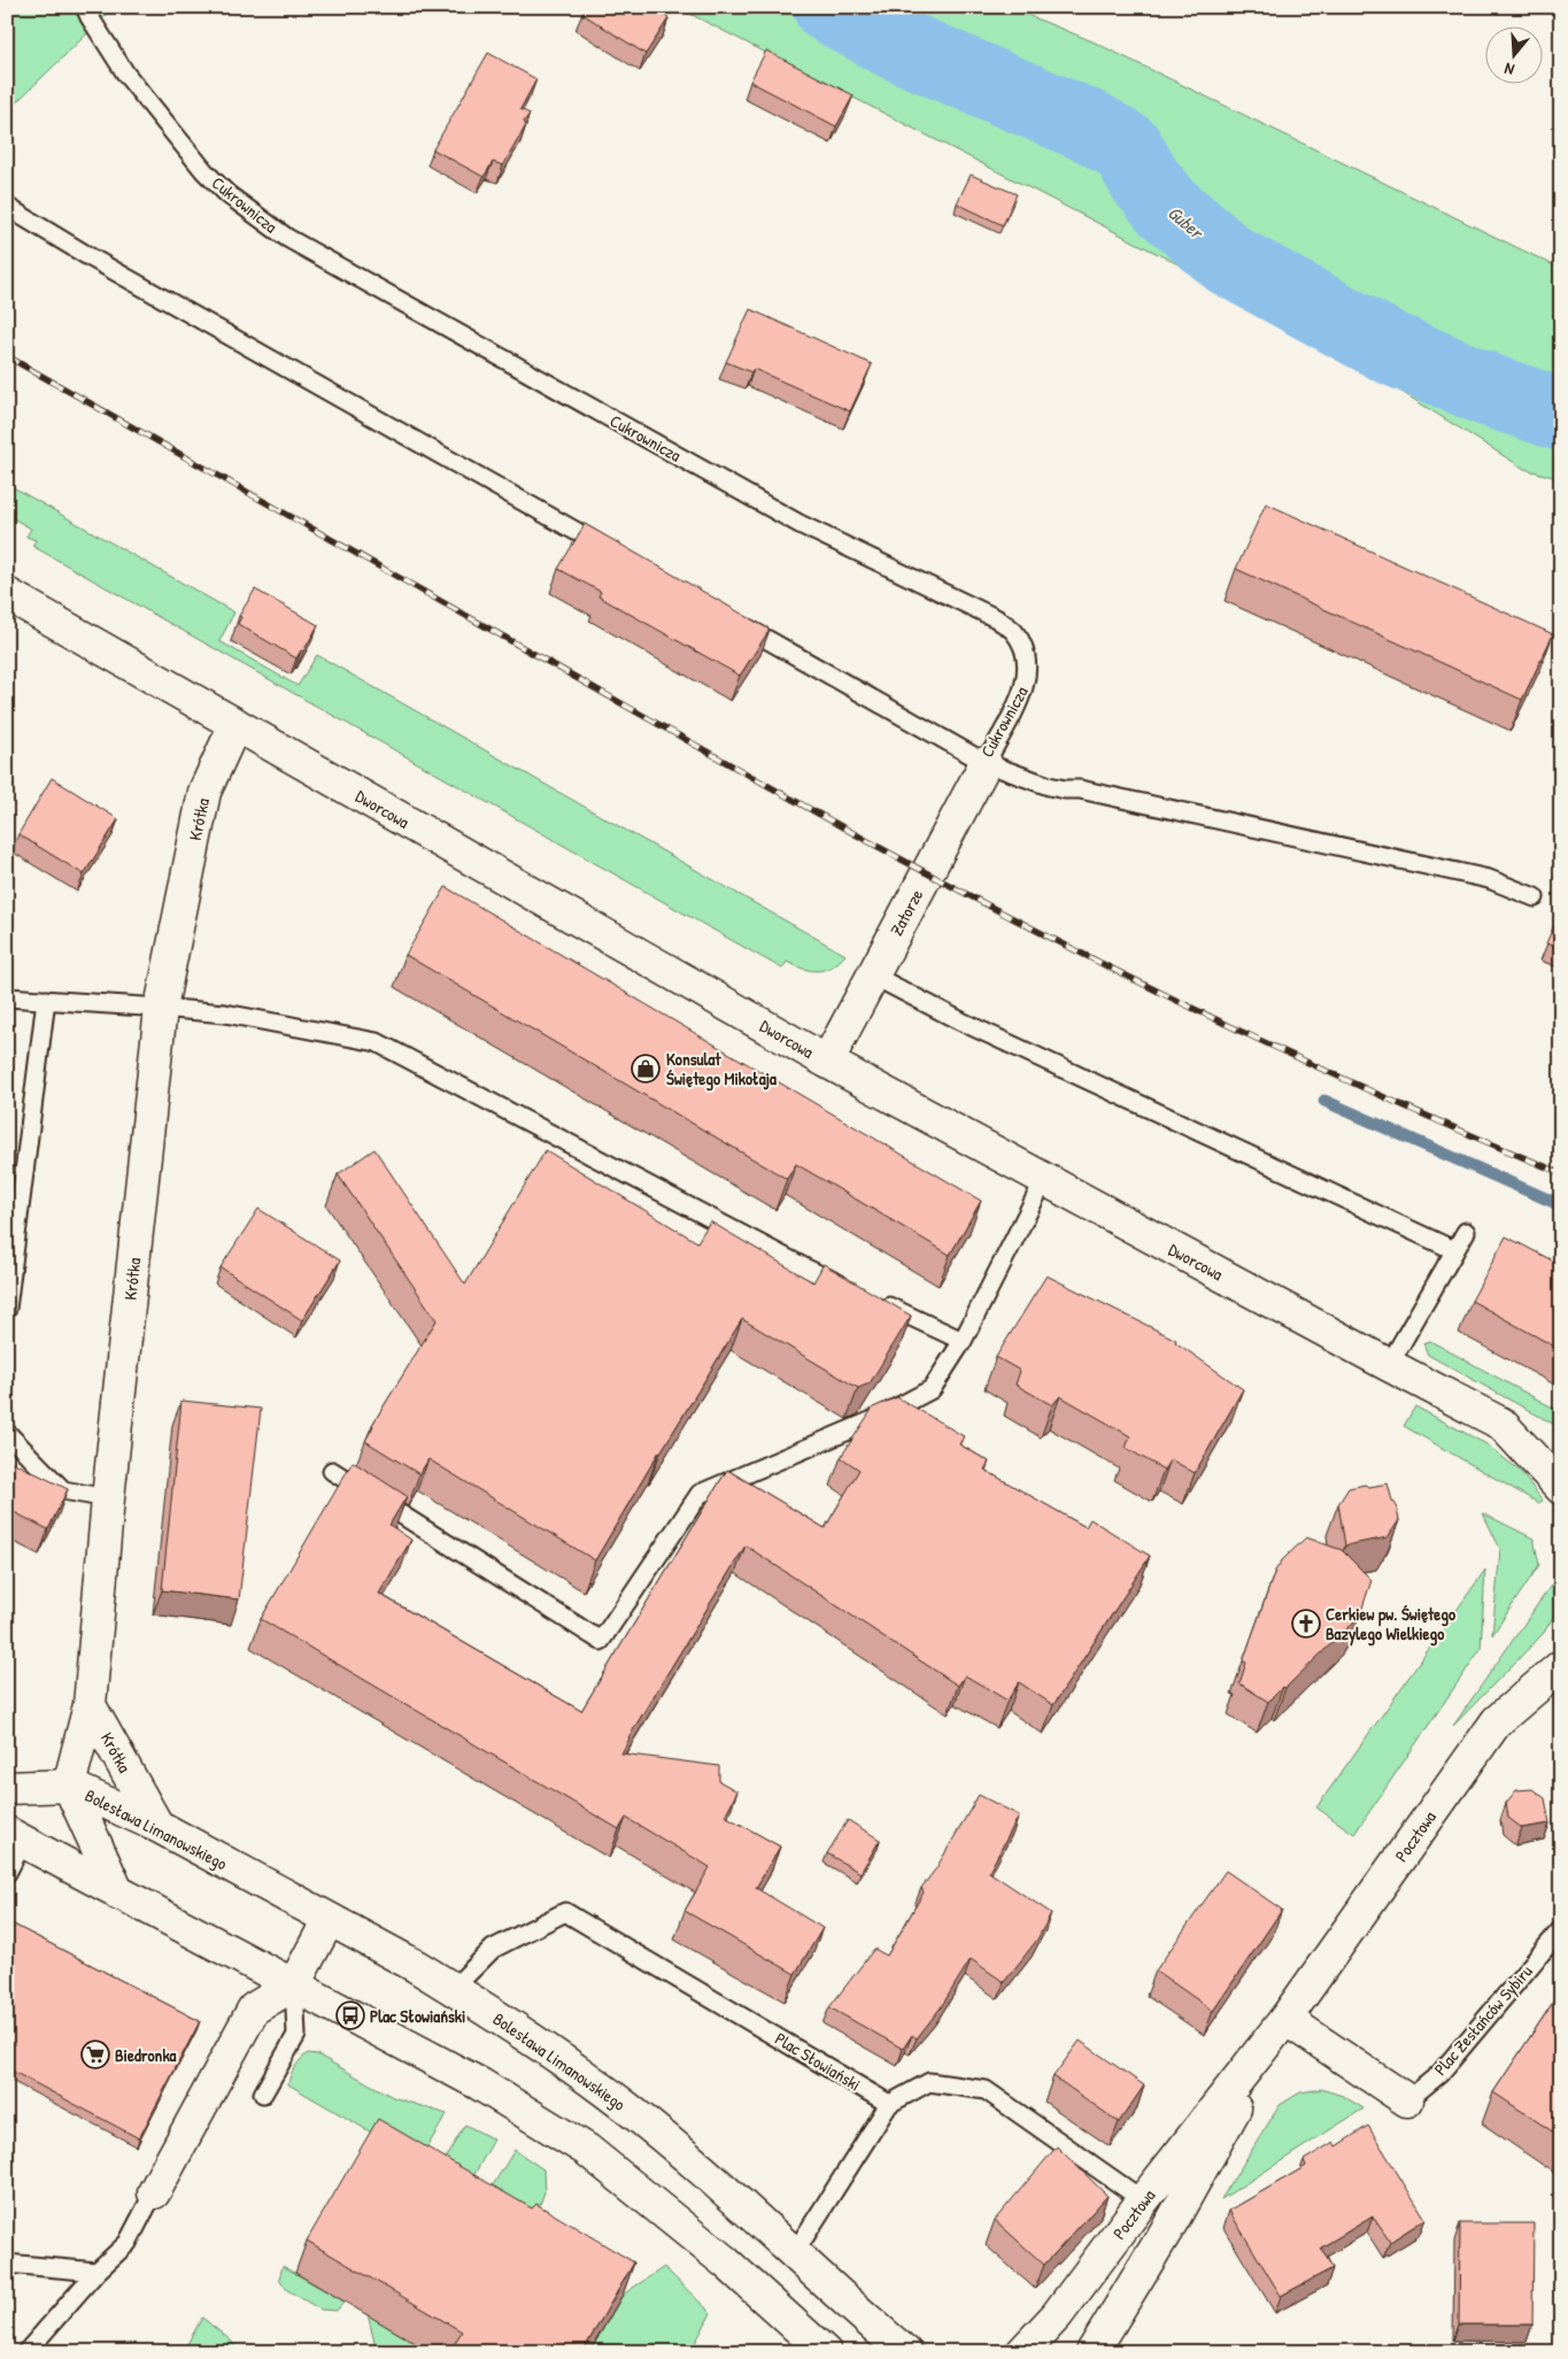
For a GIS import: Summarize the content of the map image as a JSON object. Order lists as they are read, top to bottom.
{
  "streets": {
    "street": [
      "Dworcowa",
      "Krótka",
      "Zatorze",
      "Bolesława Limanowskiego",
      "Pocztowa",
      "Plac Zesłańców Sybiru"
    ],
    "lane": ["Cukrownicza", "Plac Słowiański"]
  },
  "crossings": [
    ["Cukrownicza", "Zatorze"],
    ["Dworcowa", "Krótka"],
    ["Dworcowa", "Zatorze"],
    ["Krótka", "Bolesława Limanowskiego"],
    ["Bolesława Limanowskiego", "Plac Słowiański"],
    ["Pocztowa", "Plac Zesłańców Sybiru"]
  ],
  "water": ["Guber"],
  "places": {
    "shop": ["Konsulat Świętego Mikołaja"],
    "church": ["Cerkiew pw. Świętego Bazylego Wielkiego"],
    "bus stop": ["Plac Słowiański"],
    "supermarket": ["Biedronka"]
  },
  "north": "bottom"
}
